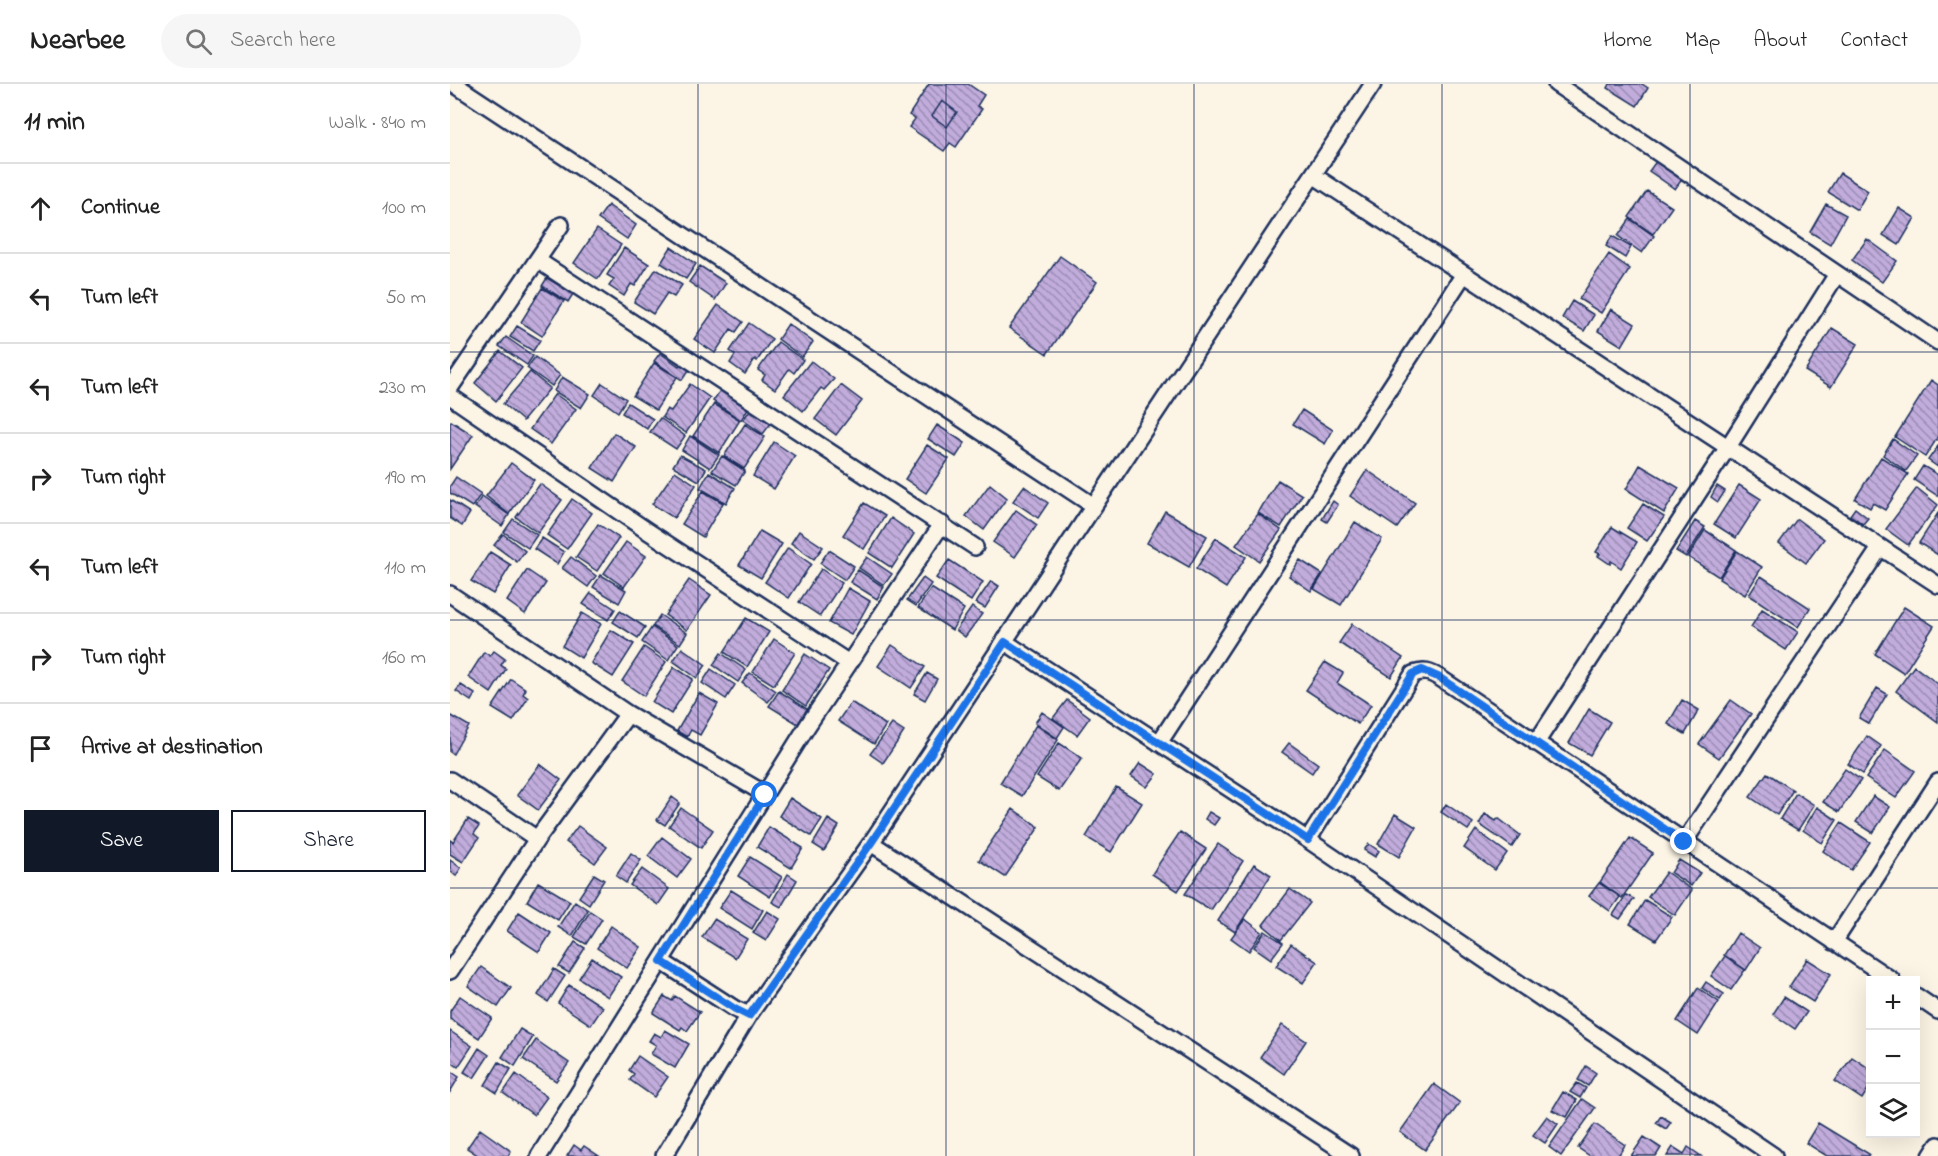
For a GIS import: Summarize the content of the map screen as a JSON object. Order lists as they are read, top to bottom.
{
  "page": {
    "header": "Nearbee",
    "search": "Search here",
    "nav": [
      "Home",
      "Map",
      "About",
      "Contact"
    ],
    "heading": ["11 min", "Walk · 840 m"],
    "list": [
      ["Continue", "100 m"],
      ["Turn left", "50 m"],
      ["Turn left", "230 m"],
      ["Turn right", "190 m"],
      ["Turn left", "110 m"],
      ["Turn right", "160 m"],
      "Arrive at destination"
    ],
    "buttons": ["Save", "Share"],
    "map_buttons": ["+", "−"]
  }
}
